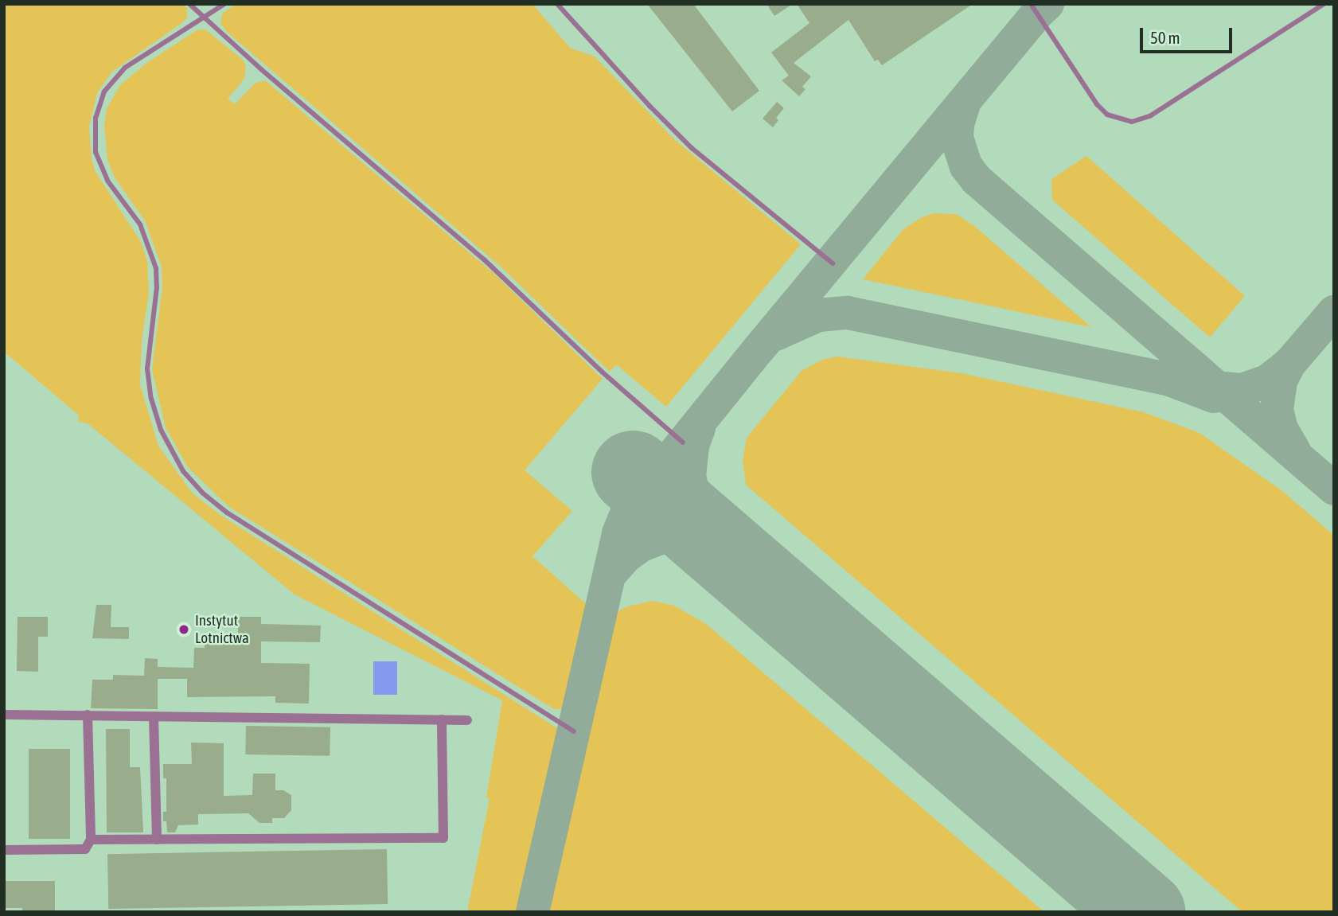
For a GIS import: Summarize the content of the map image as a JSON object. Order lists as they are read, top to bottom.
{
  "places": ["Instytut Lotnictwa"],
  "scale_bar": "50 m"
}
